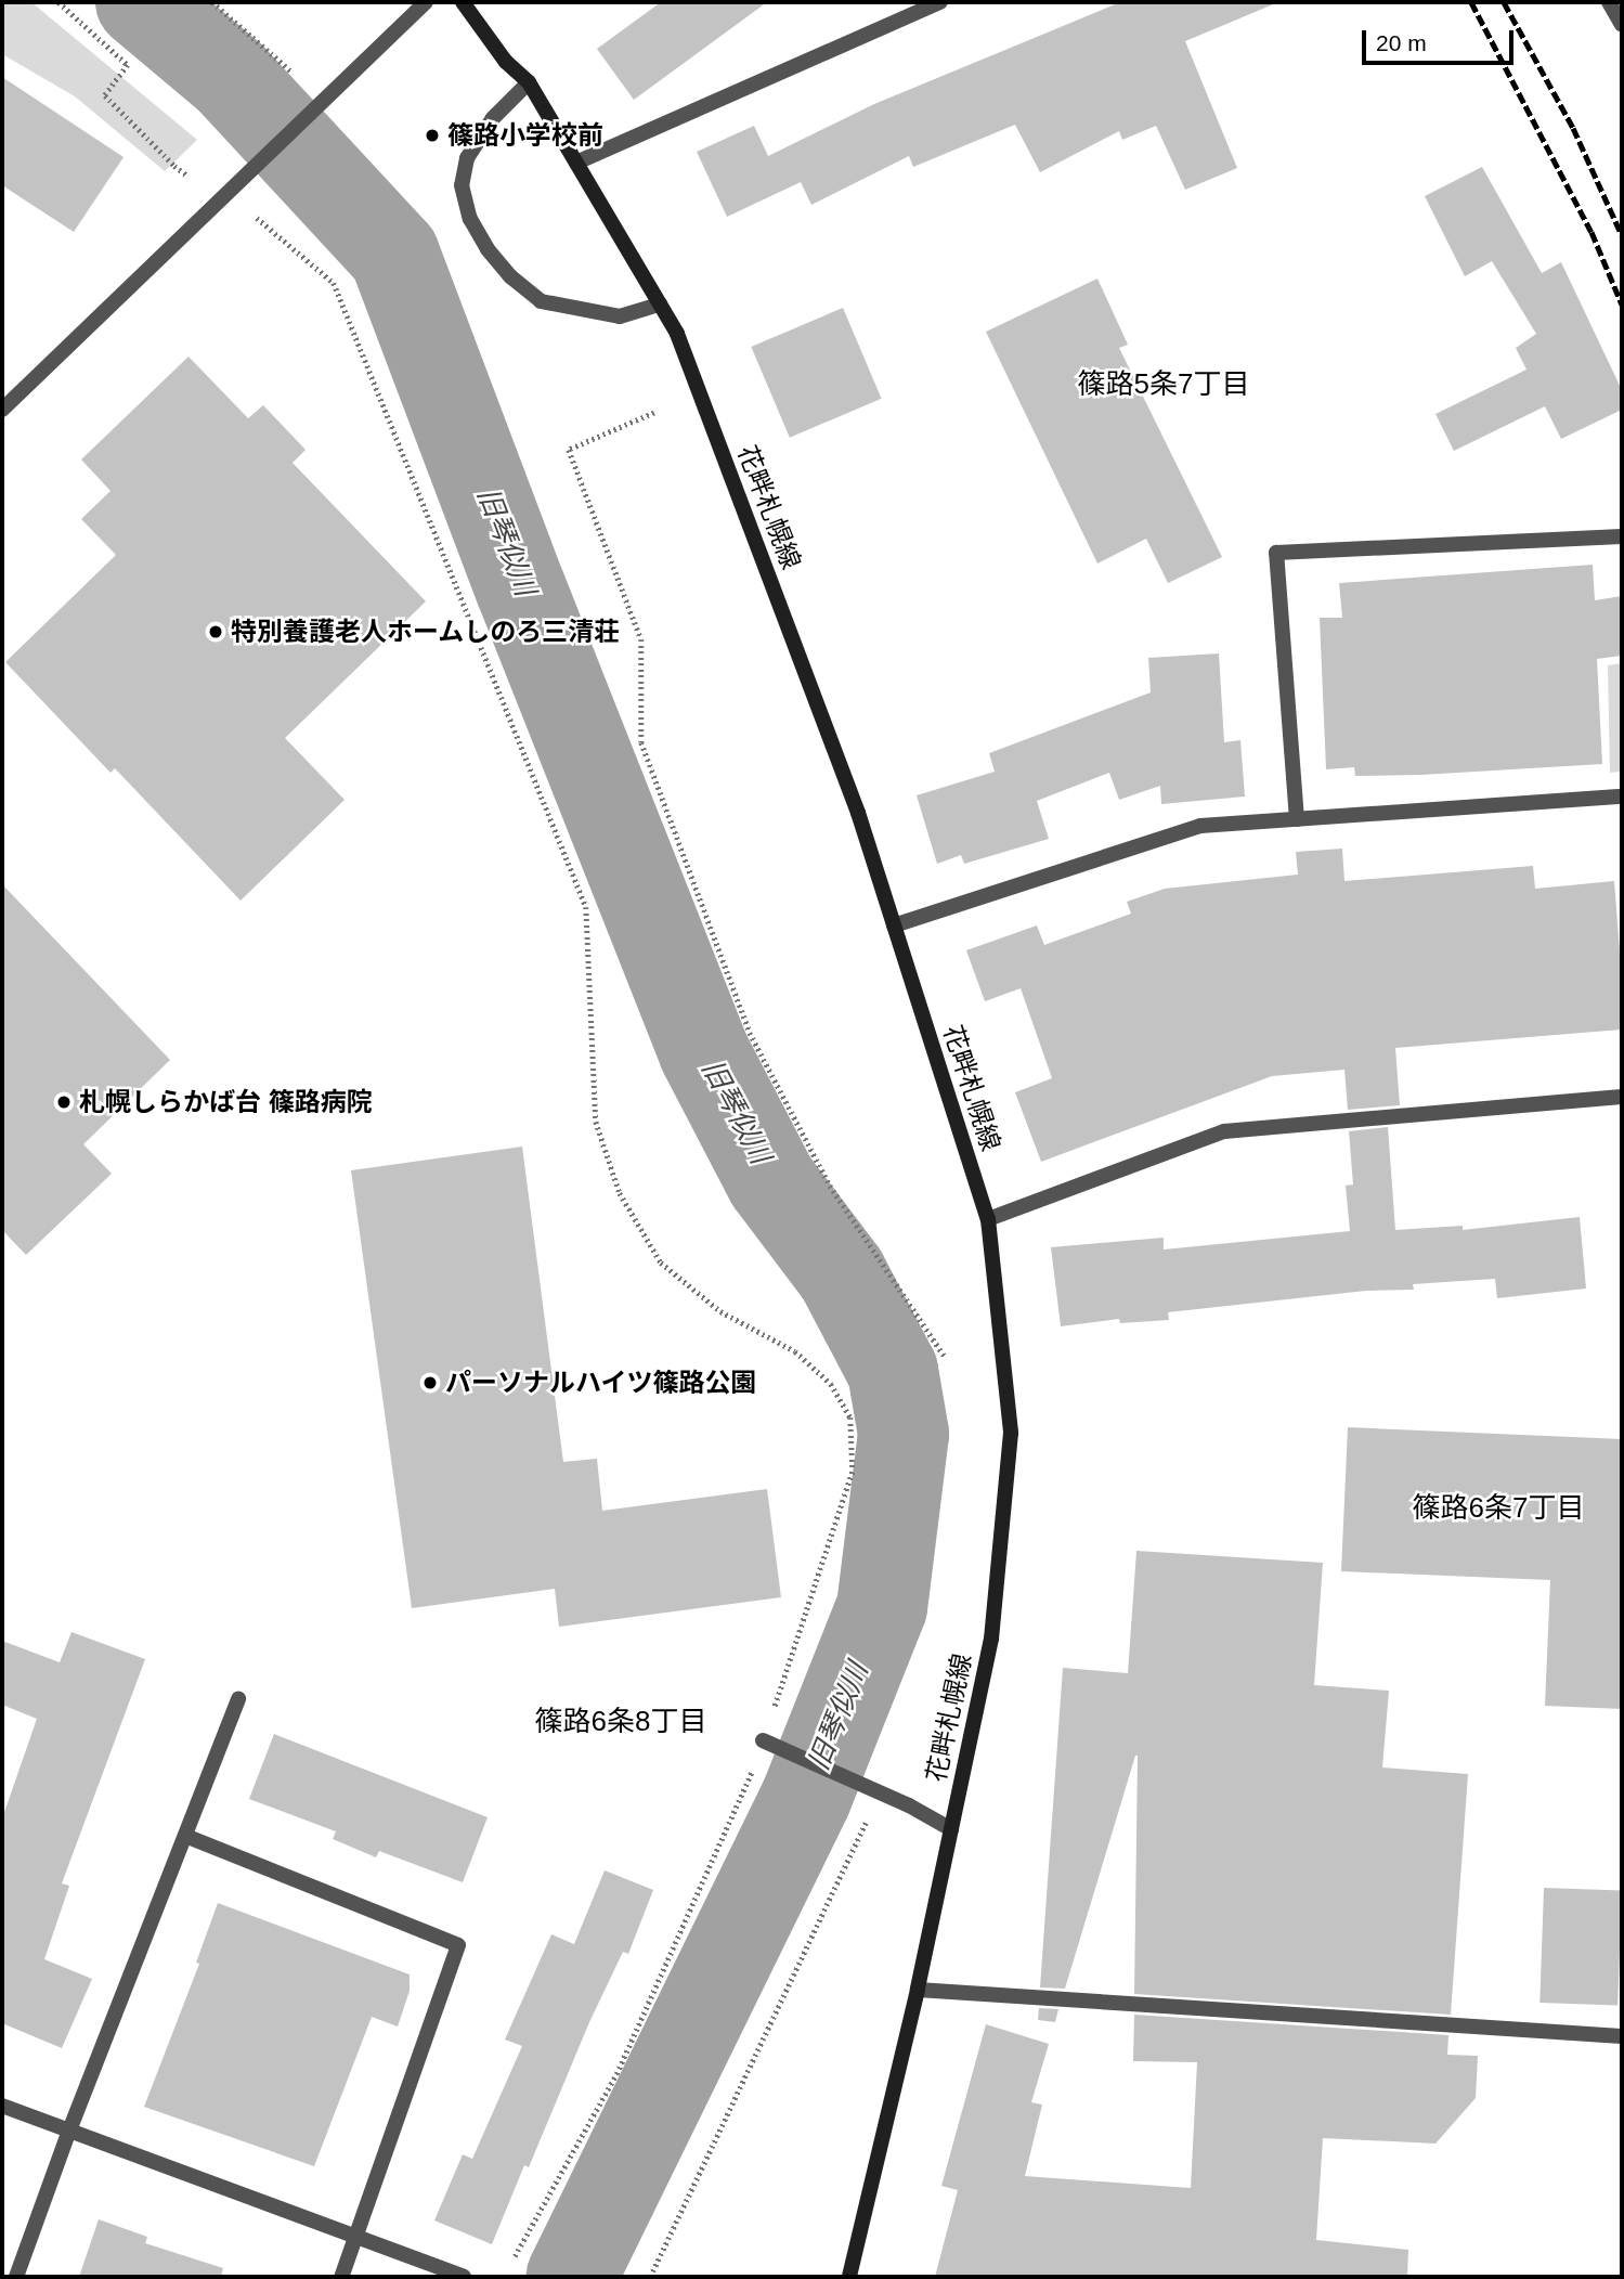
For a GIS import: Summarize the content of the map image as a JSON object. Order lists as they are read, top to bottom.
{
  "streets": {
    "main road": ["花畔札幌線"]
  },
  "districts": ["篠路5条7丁目", "篠路6条7丁目", "篠路6条8丁目"],
  "water": ["旧琴似川"],
  "places": [
    "篠路小学校前",
    "特別養護老人ホームしのろ三清荘",
    "札幌しらかば台 篠路病院",
    "パーソナルハイツ篠路公園"
  ],
  "scale_bar": "20 m"
}
